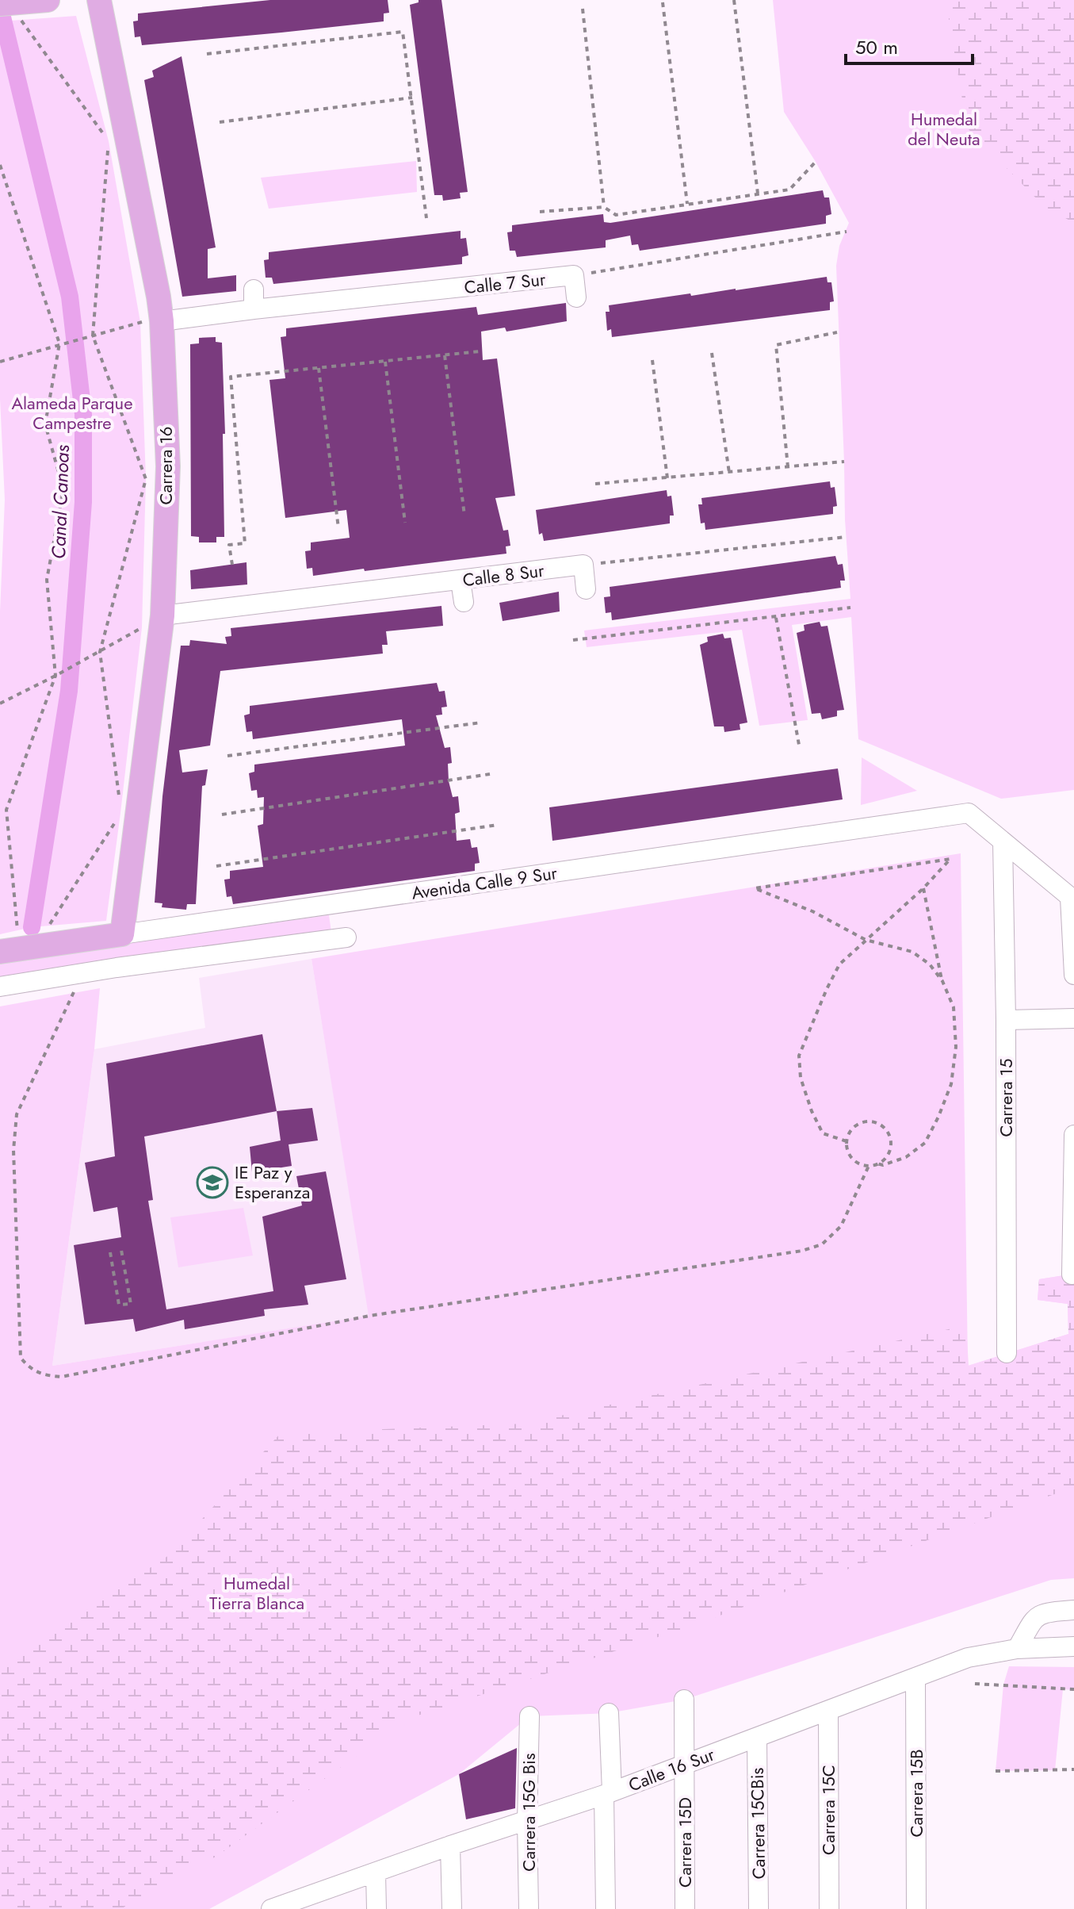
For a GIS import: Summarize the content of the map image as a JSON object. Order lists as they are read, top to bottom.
{
  "streets": {
    "main road": ["Carrera 16", "Avenida Calle 9 Sur"],
    "street": [
      "Calle 7 Sur",
      "Calle 8 Sur",
      "Carrera 15",
      "Calle 16 Sur",
      "Carrera 15B",
      "Carrera 15C",
      "Carrera 15G Bis",
      "Carrera 15CBis",
      "Carrera 15D"
    ]
  },
  "crossings": [
    ["Calle 7 Sur", "Carrera 16"],
    ["Carrera 16", "Calle 8 Sur"],
    ["Carrera 16", "Avenida Calle 9 Sur"],
    ["Avenida Calle 9 Sur", "Carrera 15"],
    ["Calle 16 Sur", "Carrera 15B"],
    ["Calle 16 Sur", "Carrera 15C"],
    ["Calle 16 Sur", "Carrera 15G Bis"],
    ["Calle 16 Sur", "Carrera 15CBis"],
    ["Calle 16 Sur", "Carrera 15D"]
  ],
  "water": ["Canal Canoas"],
  "parks": ["Humedal del Neuta", "Alameda Parque Campestre", "Humedal Tierra Blanca"],
  "places": {
    "school or university": ["IE Paz y Esperanza"]
  },
  "scale_bar": "50 m"
}
